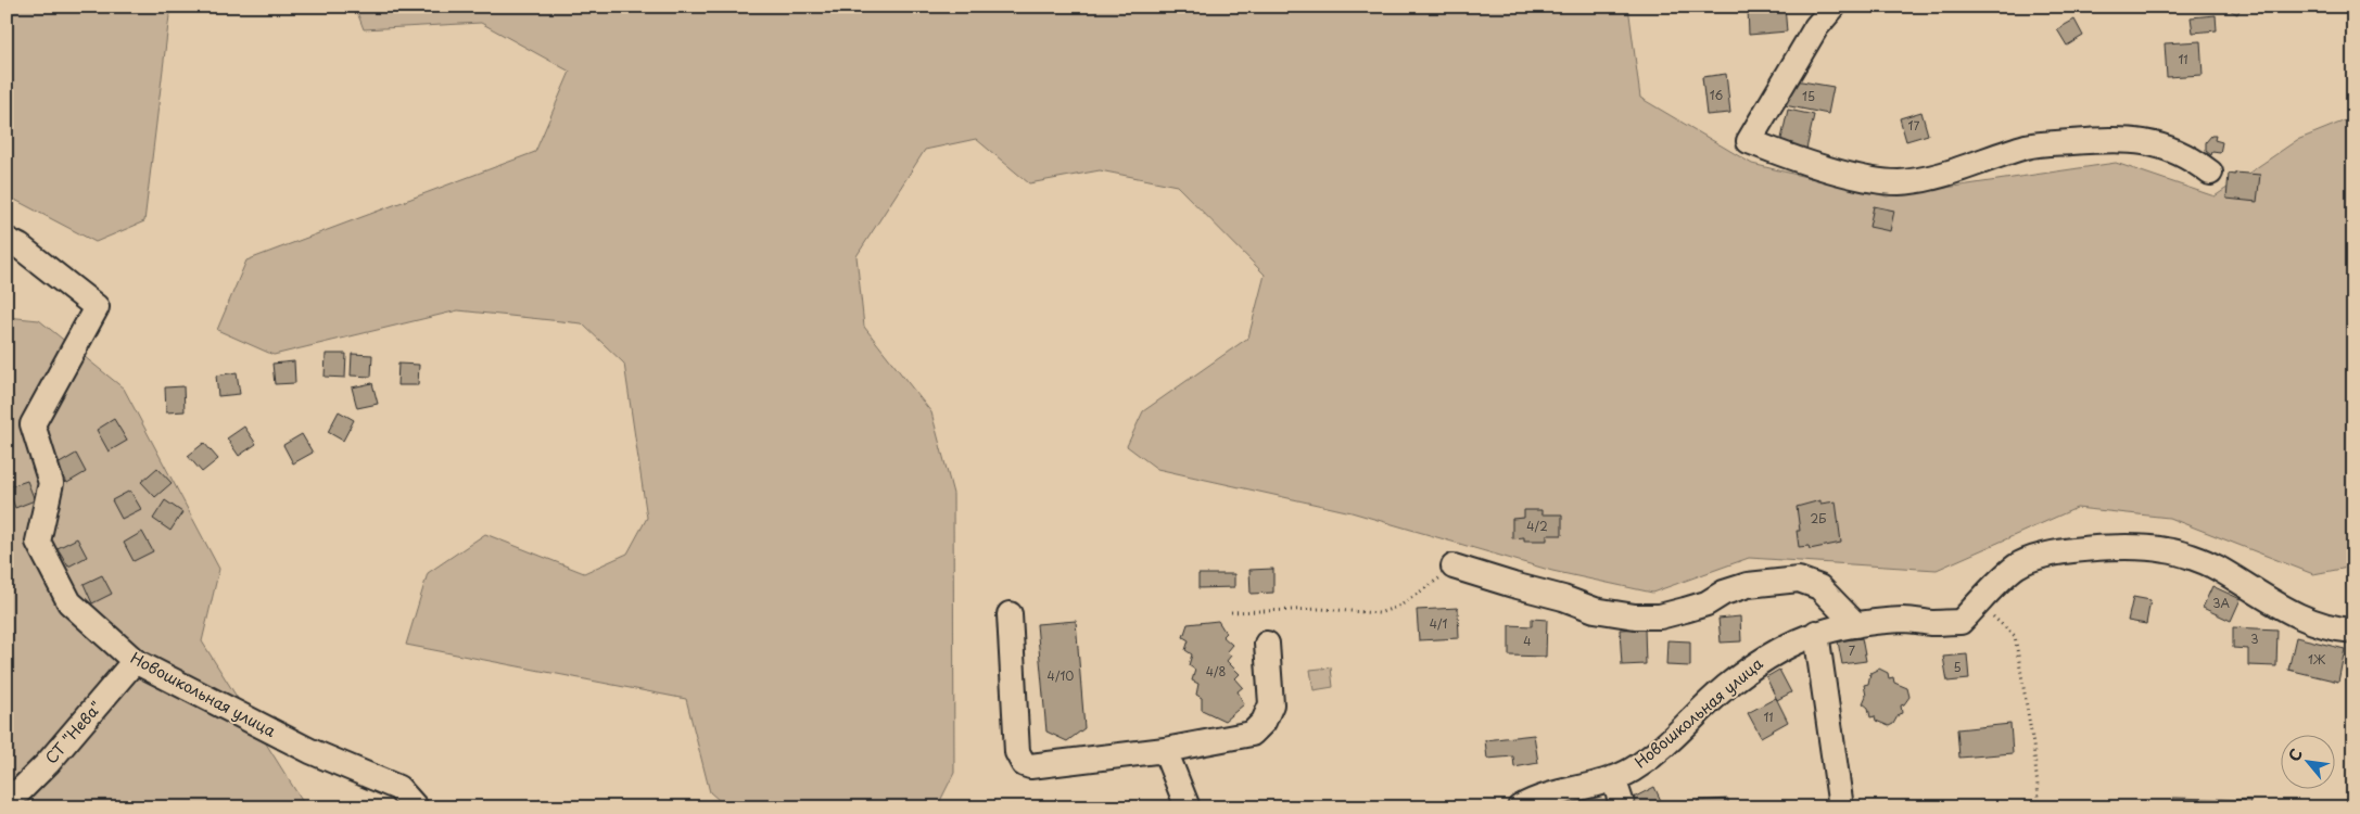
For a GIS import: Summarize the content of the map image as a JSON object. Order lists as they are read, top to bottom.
{
  "streets": {
    "street": ["Новошкольная улица", "СТ \"Нева\""]
  },
  "crossings": [
    ["Новошкольная улица", "СТ \"Нева\""]
  ],
  "house_numbers": [
    "11",
    "16",
    "15",
    "17",
    "2Б",
    "4/2",
    "3А",
    "4/1",
    "3",
    "4",
    "7",
    "1Ж",
    "5",
    "4/8",
    "4/10",
    "11"
  ],
  "north": "top left"
}
